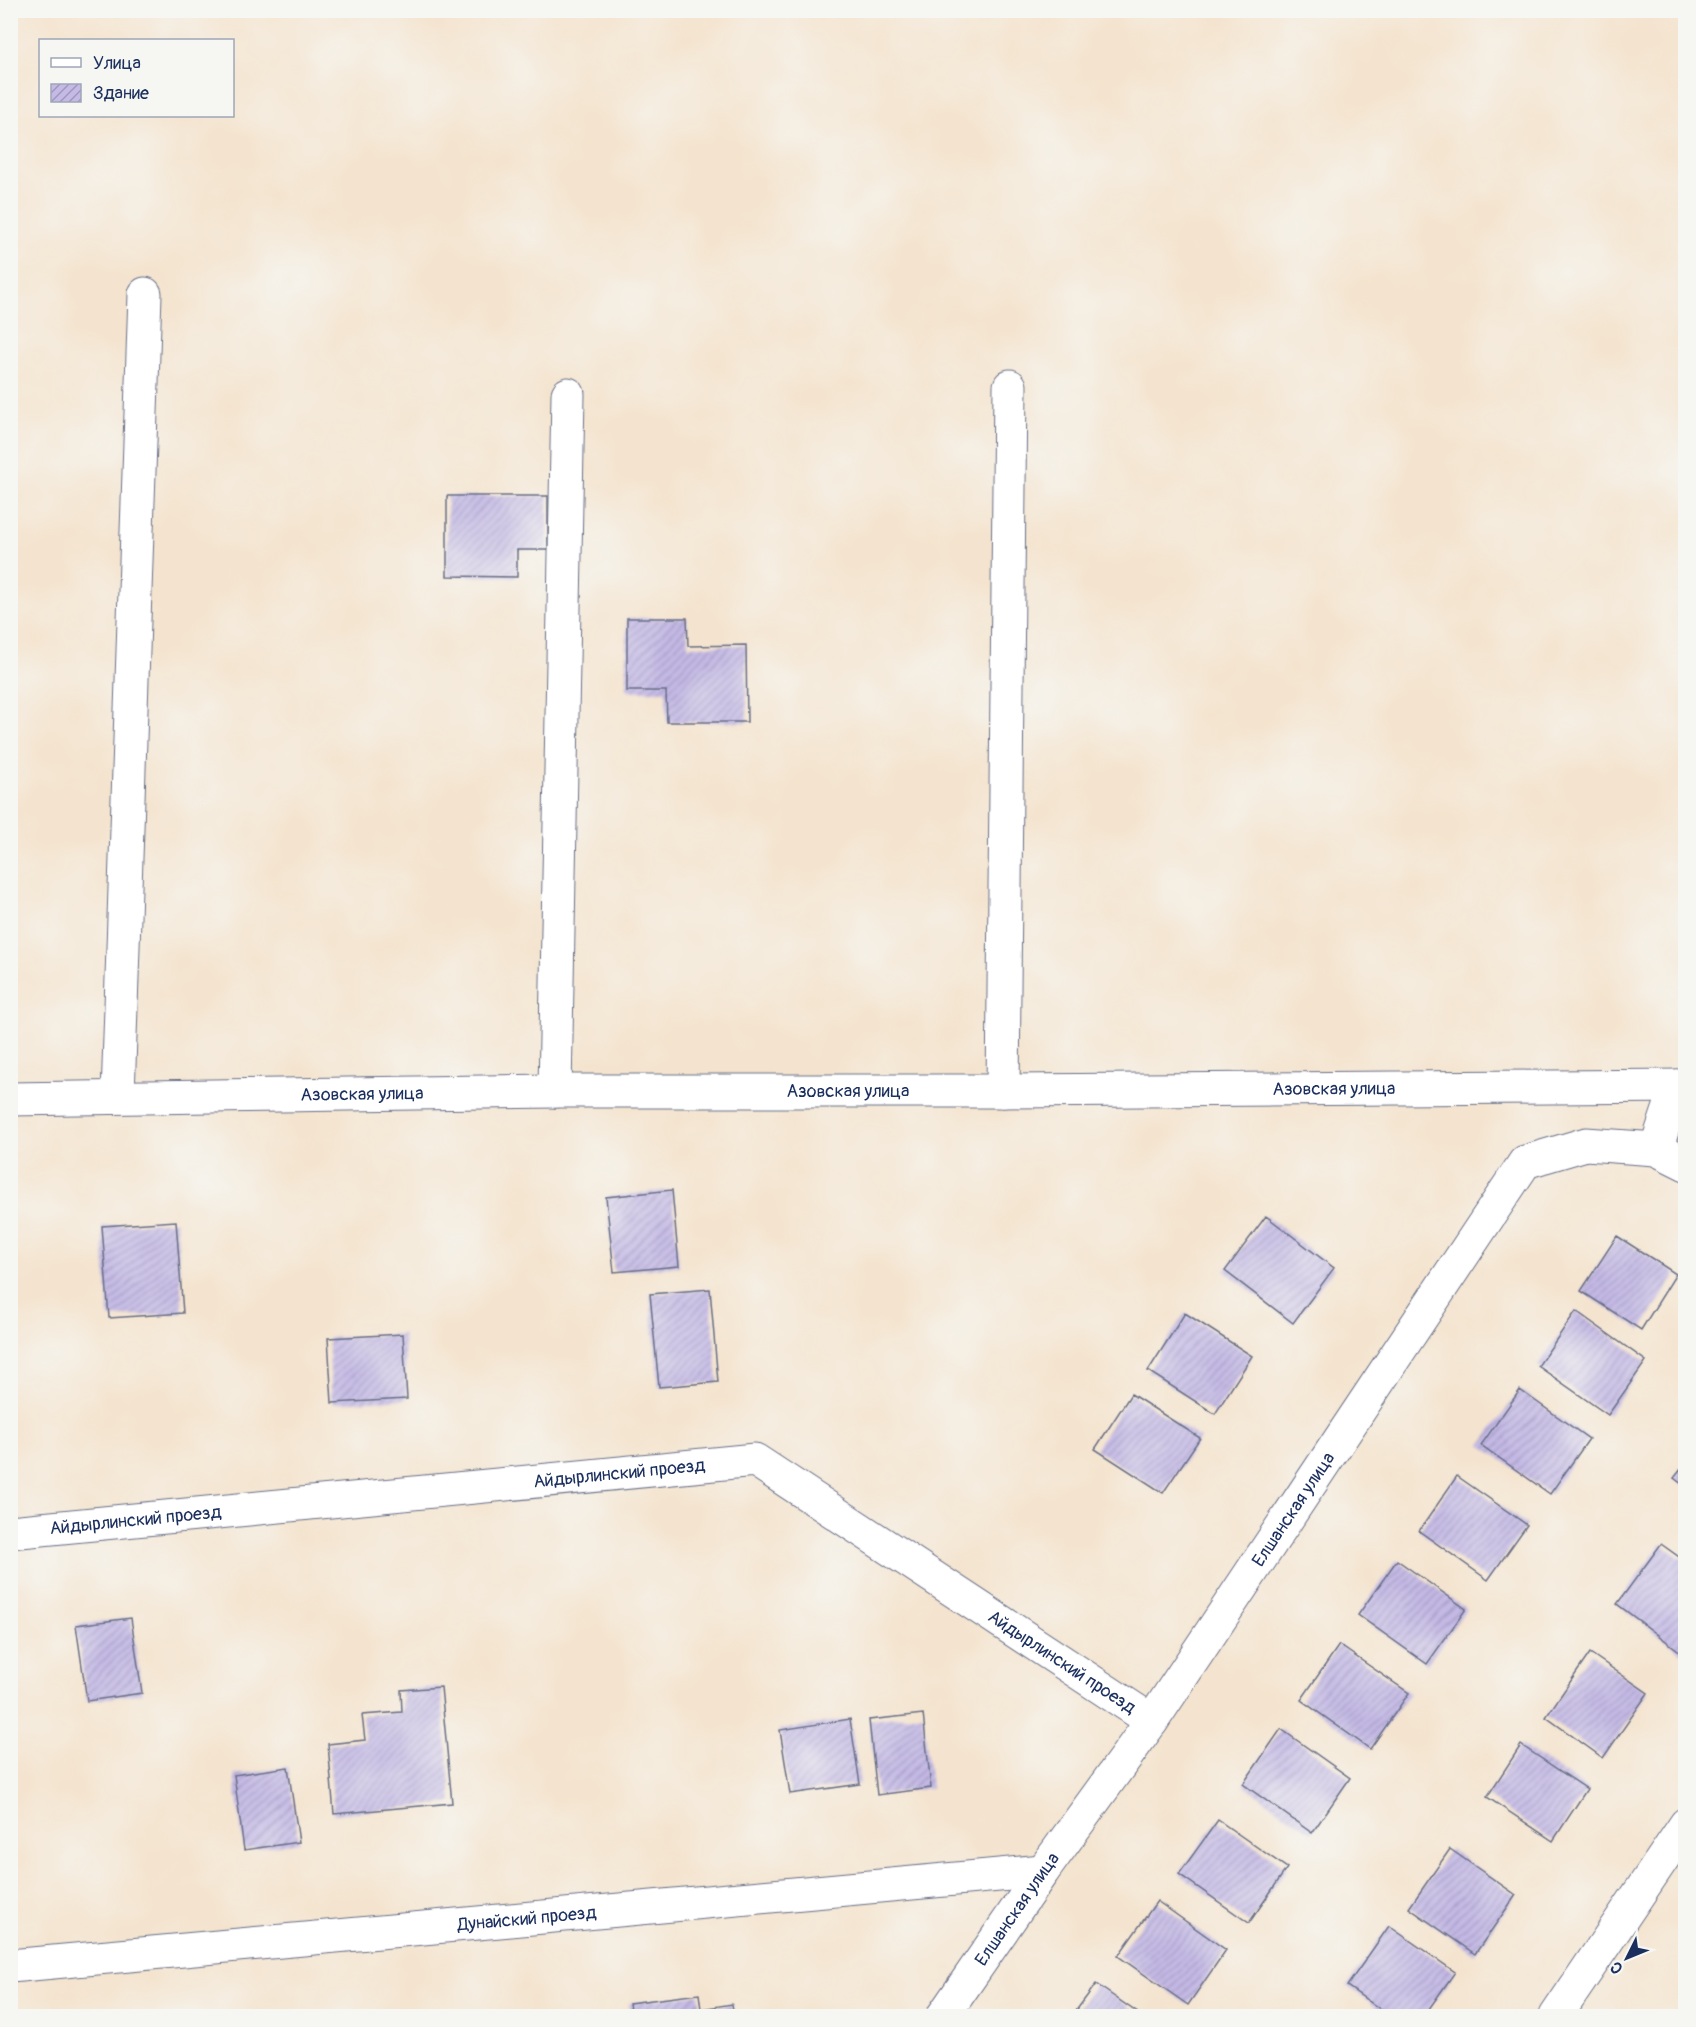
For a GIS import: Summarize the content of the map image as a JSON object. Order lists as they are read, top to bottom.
{
  "streets": {
    "street": [
      "Азовская улица",
      "Айдырлинский проезд",
      "Елшанская улица",
      "Дунайский проезд"
    ]
  },
  "crossings": [
    ["Айдырлинский проезд", "Елшанская улица"],
    ["Елшанская улица", "Дунайский проезд"]
  ],
  "legend": ["Улица", "Здание"],
  "north": "bottom left"
}
